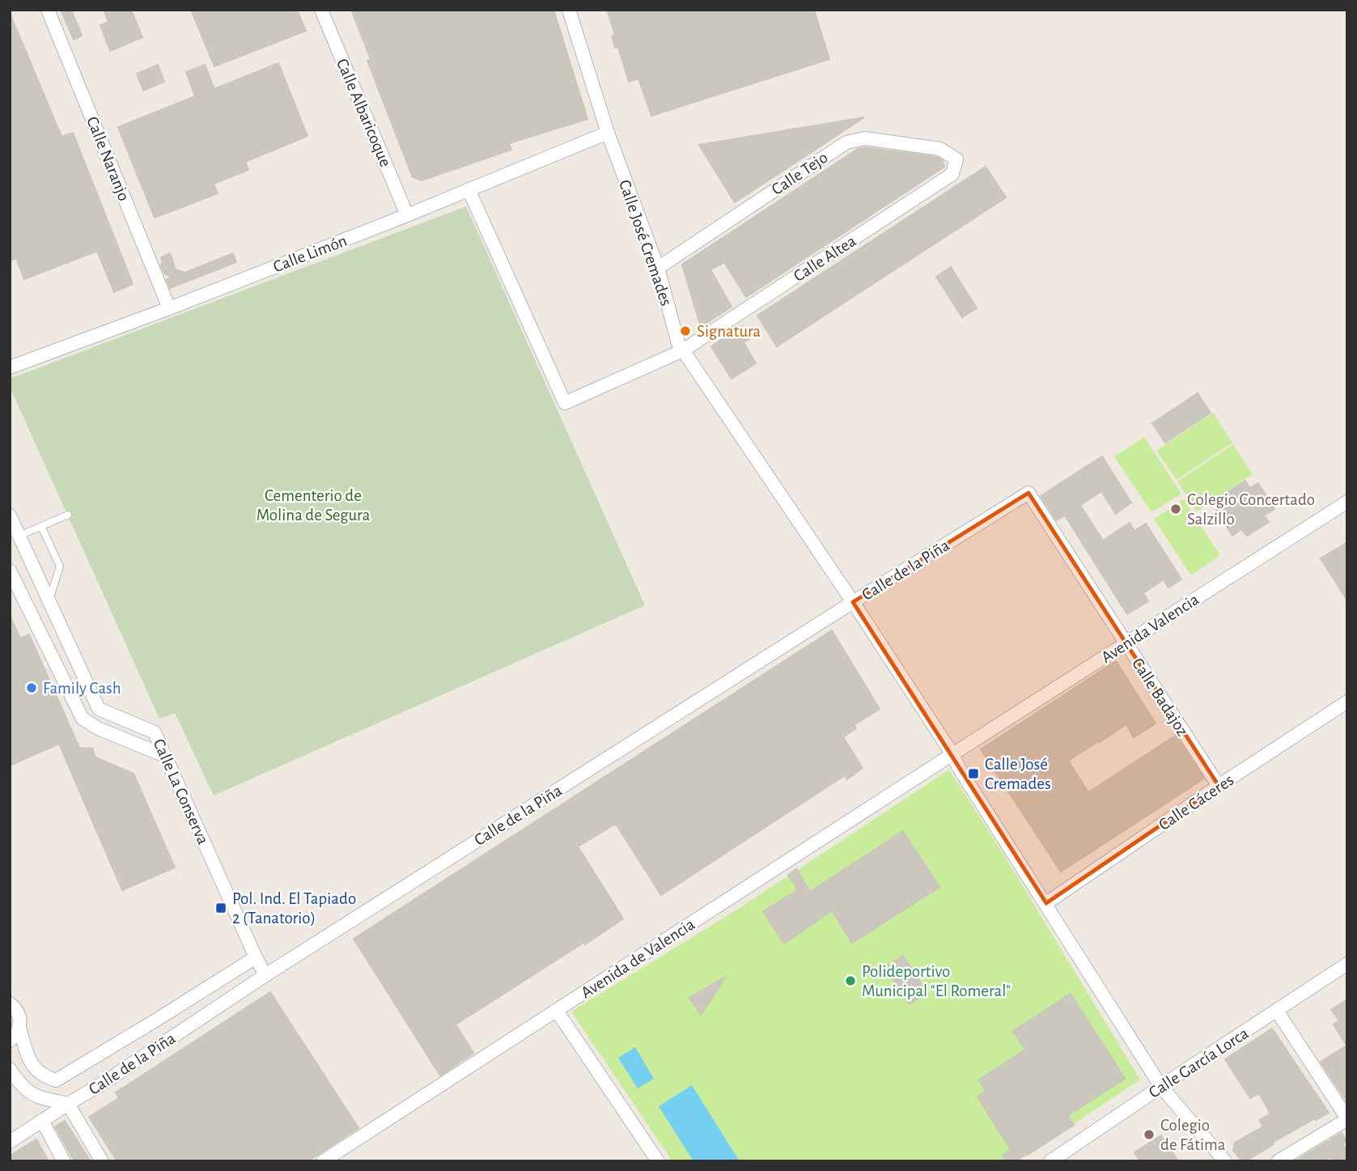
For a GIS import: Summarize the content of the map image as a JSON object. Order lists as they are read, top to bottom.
{
  "streets": {
    "street": [
      "Calle Albaricoque",
      "Calle Naranjo",
      "Calle Tejo",
      "Calle José Cremades",
      "Calle Limón",
      "Calle Altea",
      "Calle de la Piña",
      "Avenida Valencia",
      "Calle Badajoz",
      "Calle La Conserva",
      "Calle Cáceres",
      "Avenida de Valencia",
      "Calle García Lorca"
    ]
  },
  "crossings": [
    ["Calle Albaricoque", "Calle Limón"],
    ["Calle Naranjo", "Calle Limón"],
    ["Calle Tejo", "Calle José Cremades"],
    ["Calle Tejo", "Calle Altea"],
    ["Calle José Cremades", "Calle Limón"],
    ["Calle José Cremades", "Calle Altea"],
    ["Calle José Cremades", "Calle de la Piña"],
    ["Calle José Cremades", "Avenida Valencia"],
    ["Calle José Cremades", "Calle Cáceres"],
    ["Calle José Cremades", "Avenida de Valencia"],
    ["Calle José Cremades", "Calle García Lorca"],
    ["Calle Limón", "Calle Altea"],
    ["Calle de la Piña", "Calle Badajoz"],
    ["Calle de la Piña", "Calle La Conserva"],
    ["Avenida Valencia", "Calle Badajoz"],
    ["Avenida Valencia", "Avenida de Valencia"],
    ["Calle Badajoz", "Calle Cáceres"]
  ],
  "parks": ["Cementerio de Molina de Segura"],
  "places": {
    "other": [
      "Signatura",
      "Colegio Concertado Salzillo",
      "Family Cash",
      "Polideportivo Municipal \"El Romeral\"",
      "Colegio de Fátima"
    ],
    "transit": ["Calle José Cremades", "Pol. Ind. El Tapiado 2 (Tanatorio)"]
  }
}
